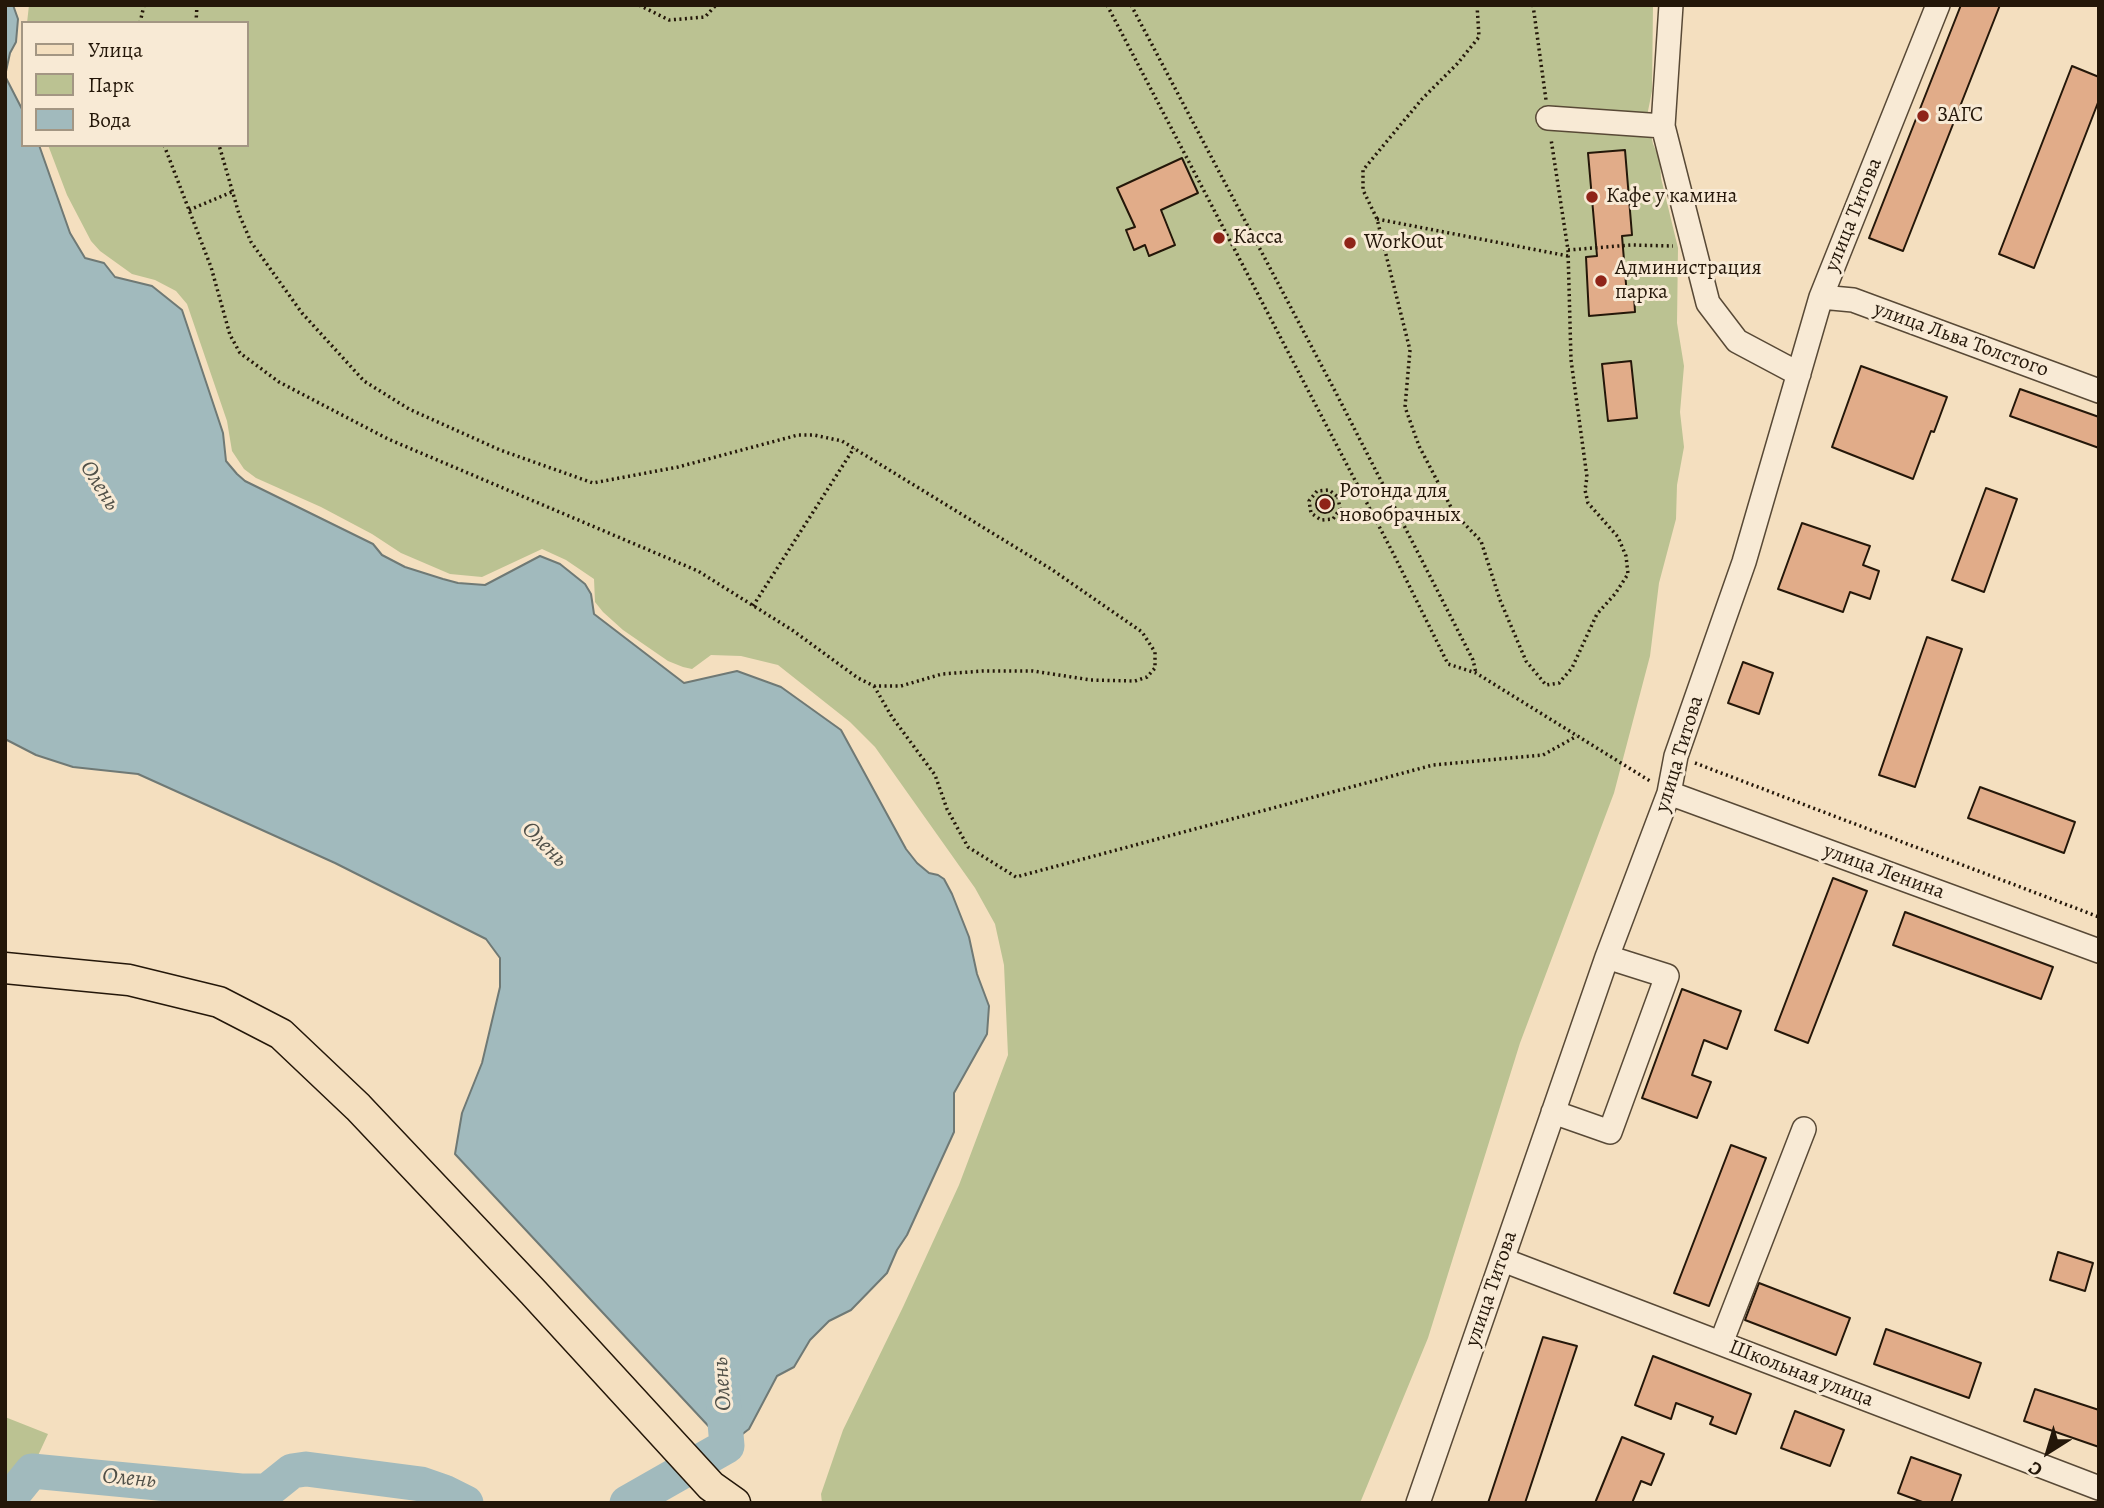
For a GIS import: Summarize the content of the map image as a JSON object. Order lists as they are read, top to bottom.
{
  "streets": {
    "street": [
      "улица Титова",
      "улица Льва Толстого",
      "улица Ленина",
      "Школьная улица"
    ]
  },
  "crossings": [
    ["улица Титова", "улица Льва Толстого"],
    ["улица Титова", "улица Ленина"],
    ["улица Титова", "Школьная улица"]
  ],
  "water": ["Олень"],
  "places": [
    "ЗАГС",
    "Кафе у камина",
    "Касса",
    "WorkOut",
    "Администрация парка",
    "Ротонда для новобрачных"
  ],
  "legend": ["Улица", "Парк", "Вода"],
  "north": "bottom left"
}
